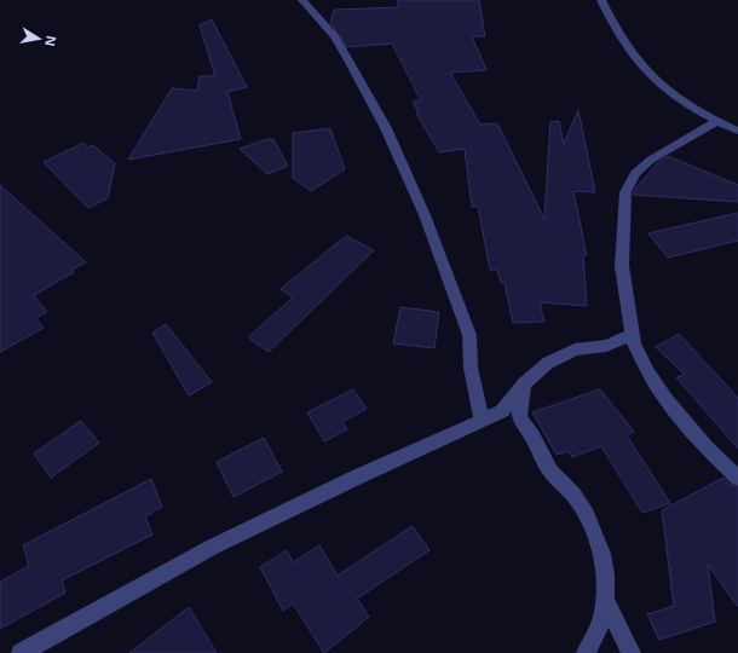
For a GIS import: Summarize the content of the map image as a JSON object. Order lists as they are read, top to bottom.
{
  "north": "right"
}
